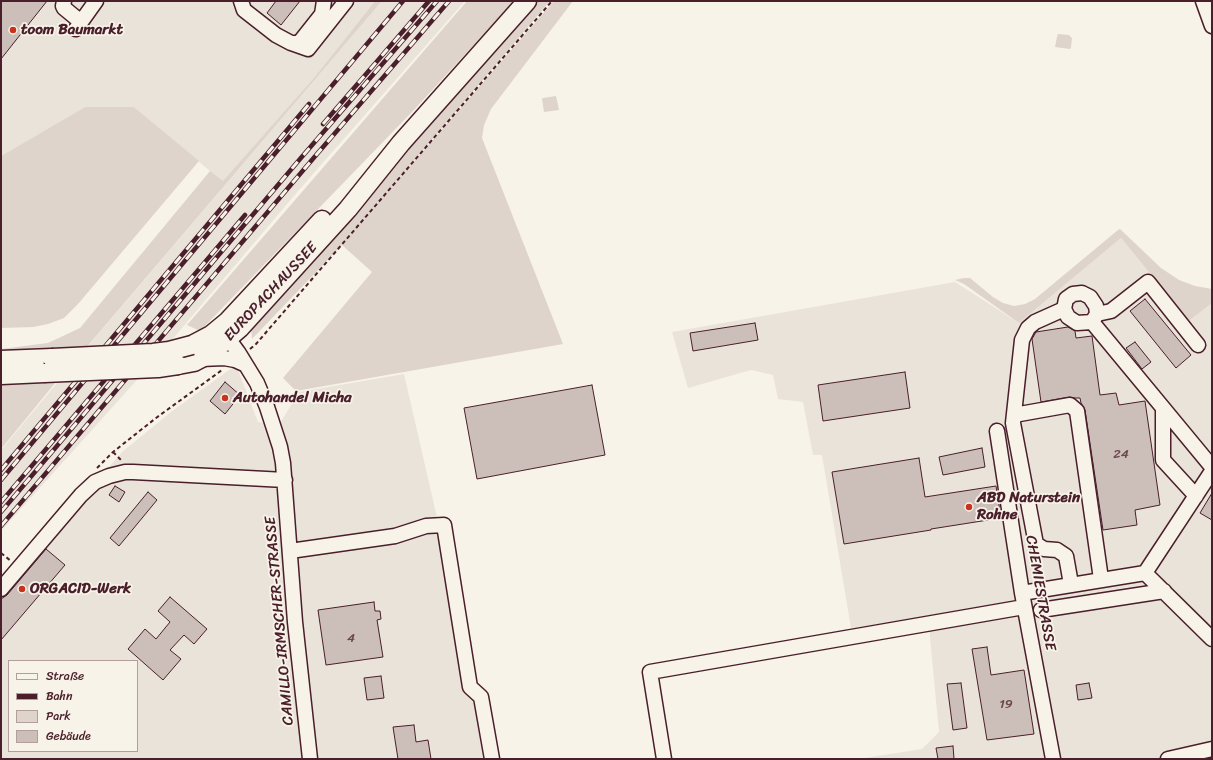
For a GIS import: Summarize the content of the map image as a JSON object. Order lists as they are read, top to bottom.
{
  "streets": {
    "main road": ["EUROPACHAUSSEE"],
    "street": ["CHEMIESTRASSE", "CAMILLO-IRMSCHER-STRASSE"]
  },
  "crossings": [
    ["EUROPACHAUSSEE", "CAMILLO-IRMSCHER-STRASSE"]
  ],
  "places": [
    "toom Baumarkt",
    "Autohandel Micha",
    "ABD Naturstein Rohne",
    "ORGACID-Werk"
  ],
  "house_numbers": ["24", "4", "19"],
  "legend": [
    "Straße",
    "Bahn",
    "Park",
    "Gebäude"
  ]
}
